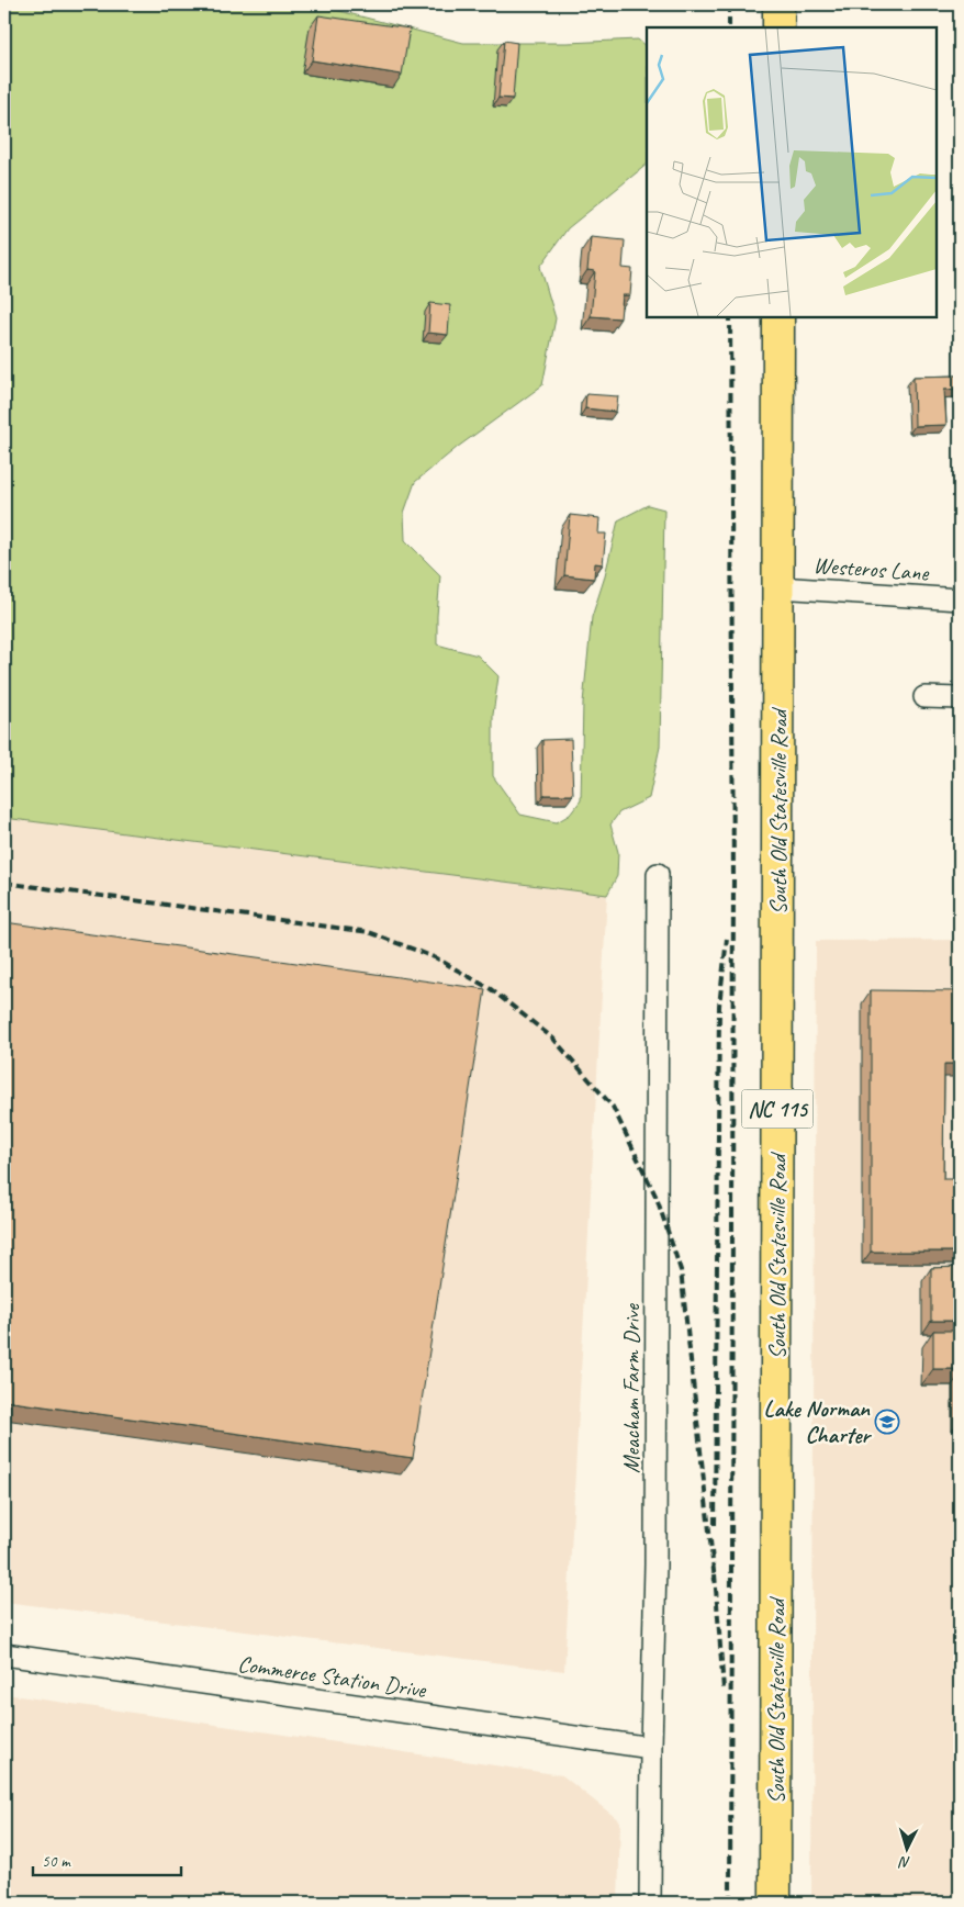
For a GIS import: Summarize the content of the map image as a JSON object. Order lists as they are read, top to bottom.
{
  "streets": {
    "main road": ["South Old Statesville Road", "NC 115"],
    "street": ["Westeros Lane", "Meacham Farm Drive", "Commerce Station Drive"]
  },
  "crossings": [
    ["Westeros Lane", "South Old Statesville Road"],
    ["Meacham Farm Drive", "Commerce Station Drive"]
  ],
  "places": {
    "school or university": ["Lake Norman Charter"]
  },
  "scale_bar": "50 m",
  "north": "bottom"
}
